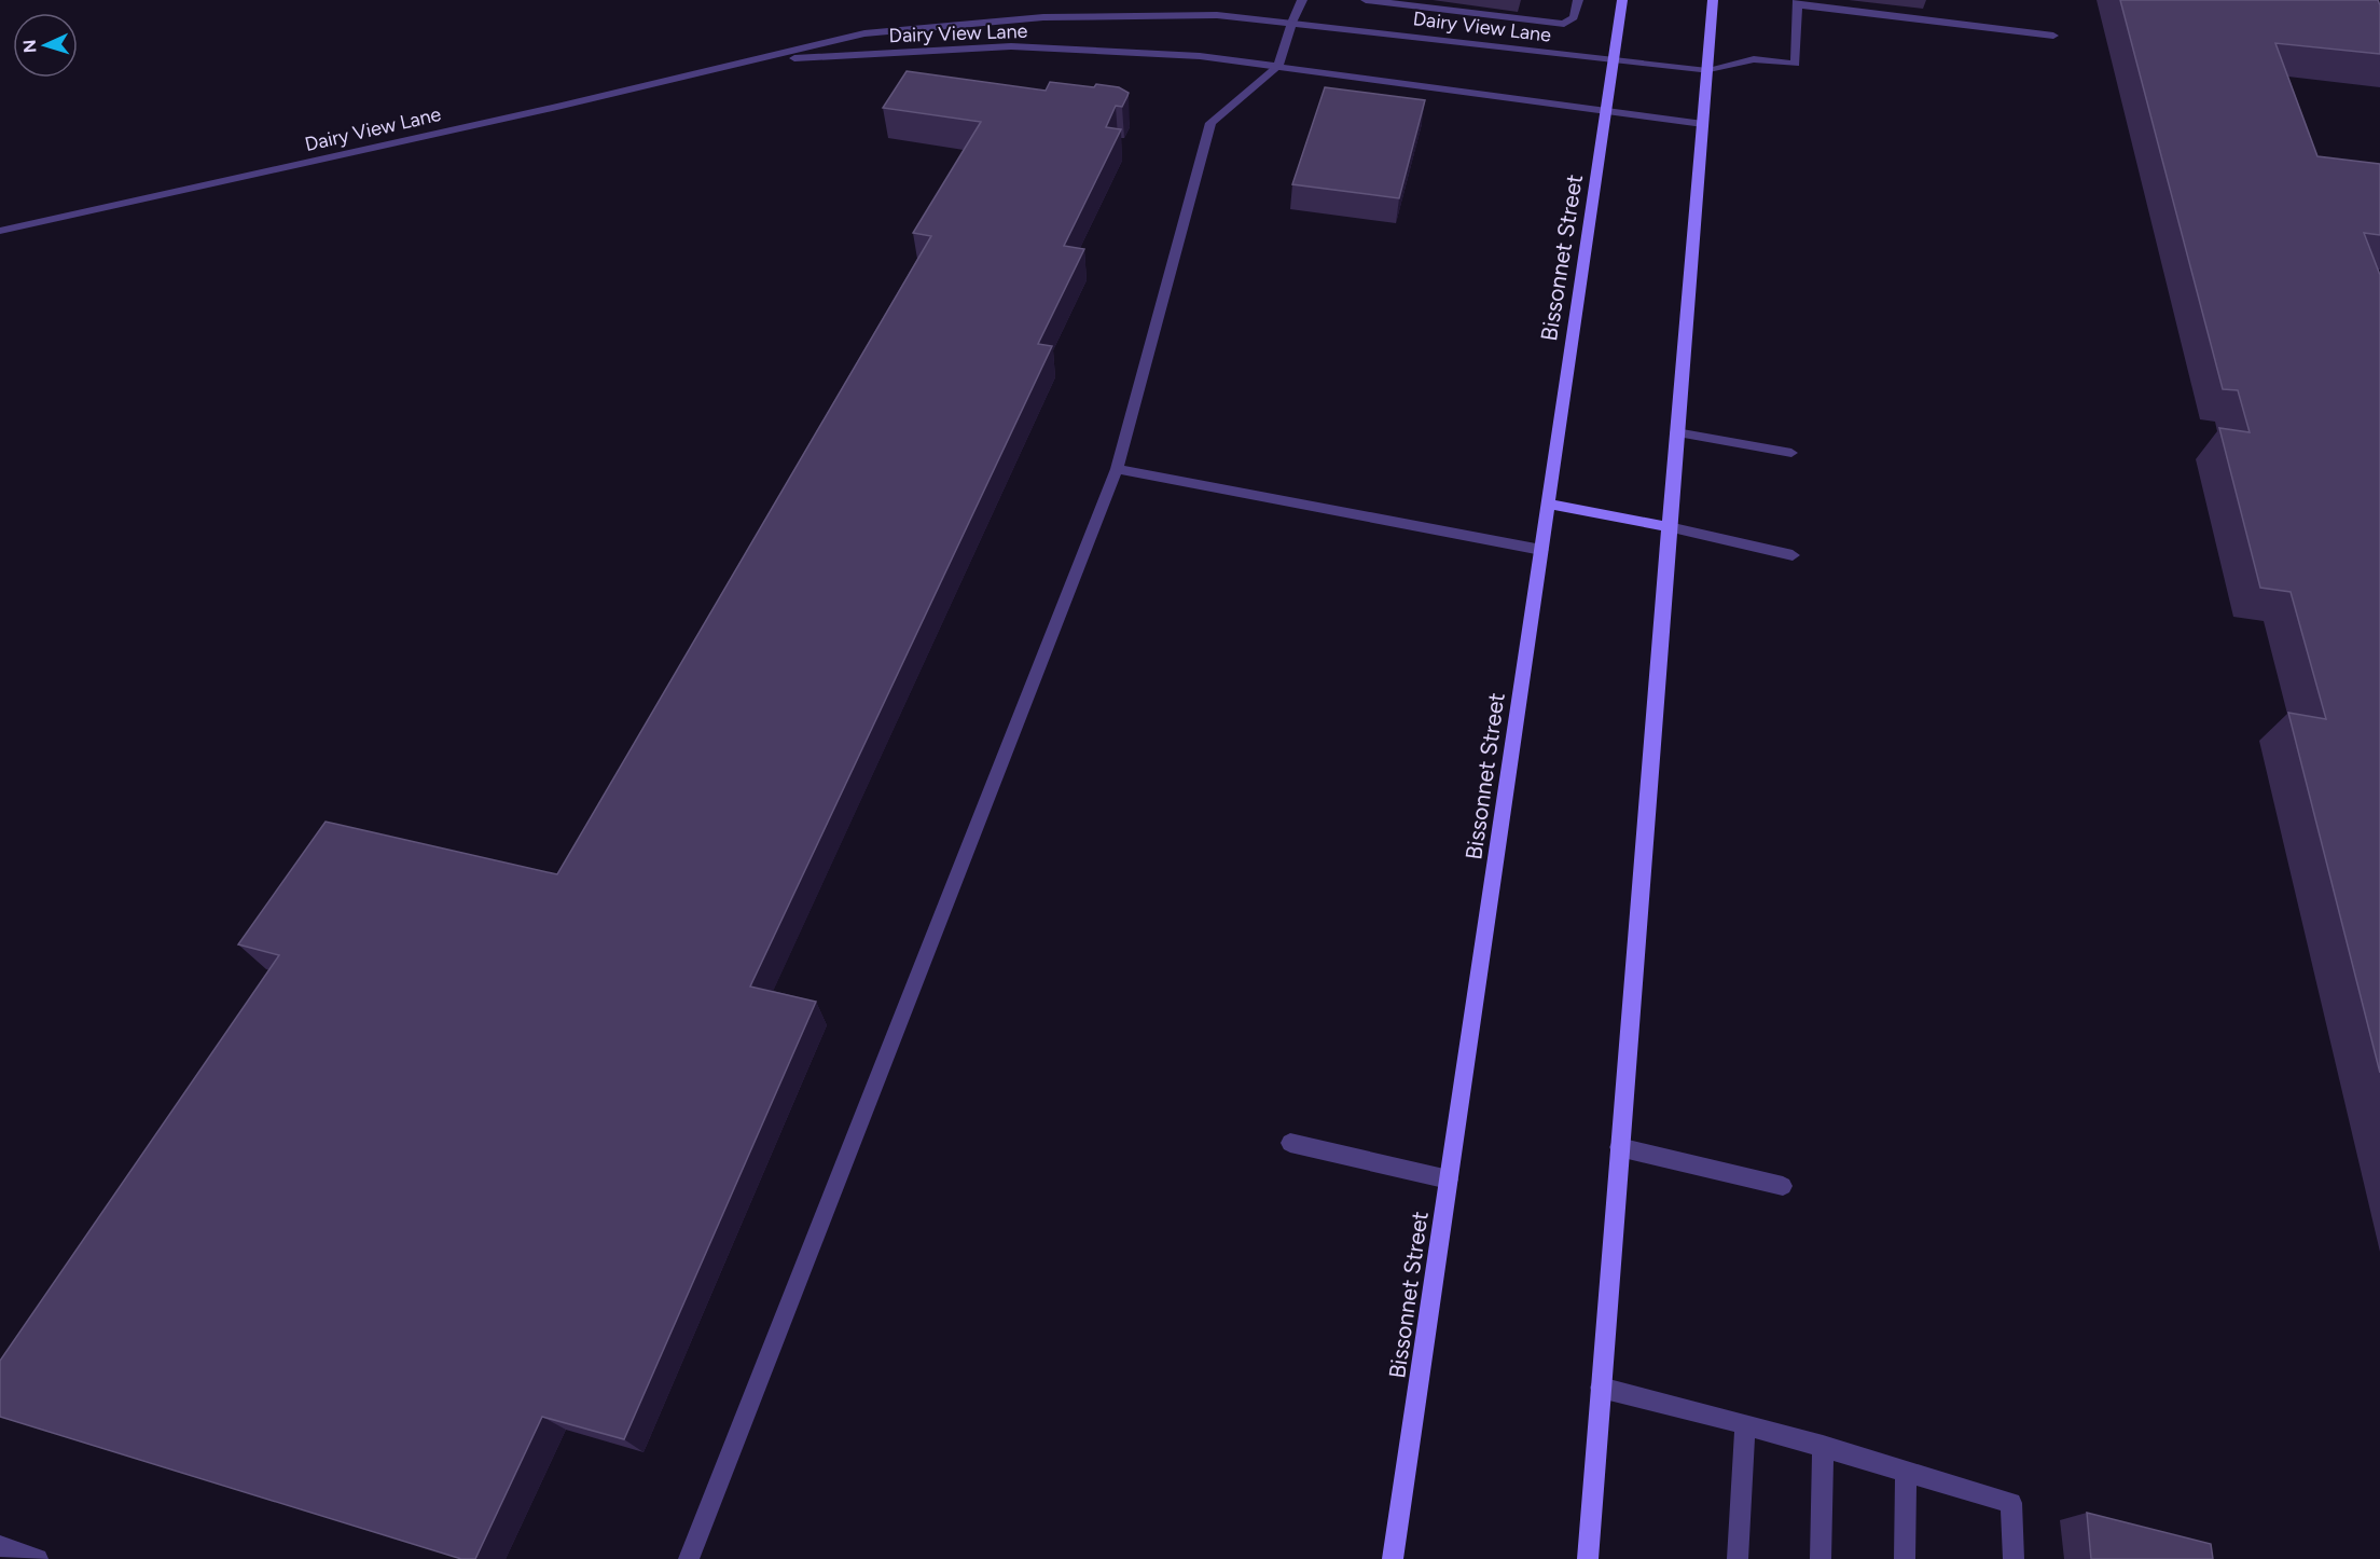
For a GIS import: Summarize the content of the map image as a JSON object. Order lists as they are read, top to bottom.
{
  "streets": {
    "main road": ["Bissonnet Street"],
    "street": ["Dairy View Lane"]
  },
  "crossings": [
    ["Dairy View Lane", "Bissonnet Street"]
  ],
  "north": "left"
}
